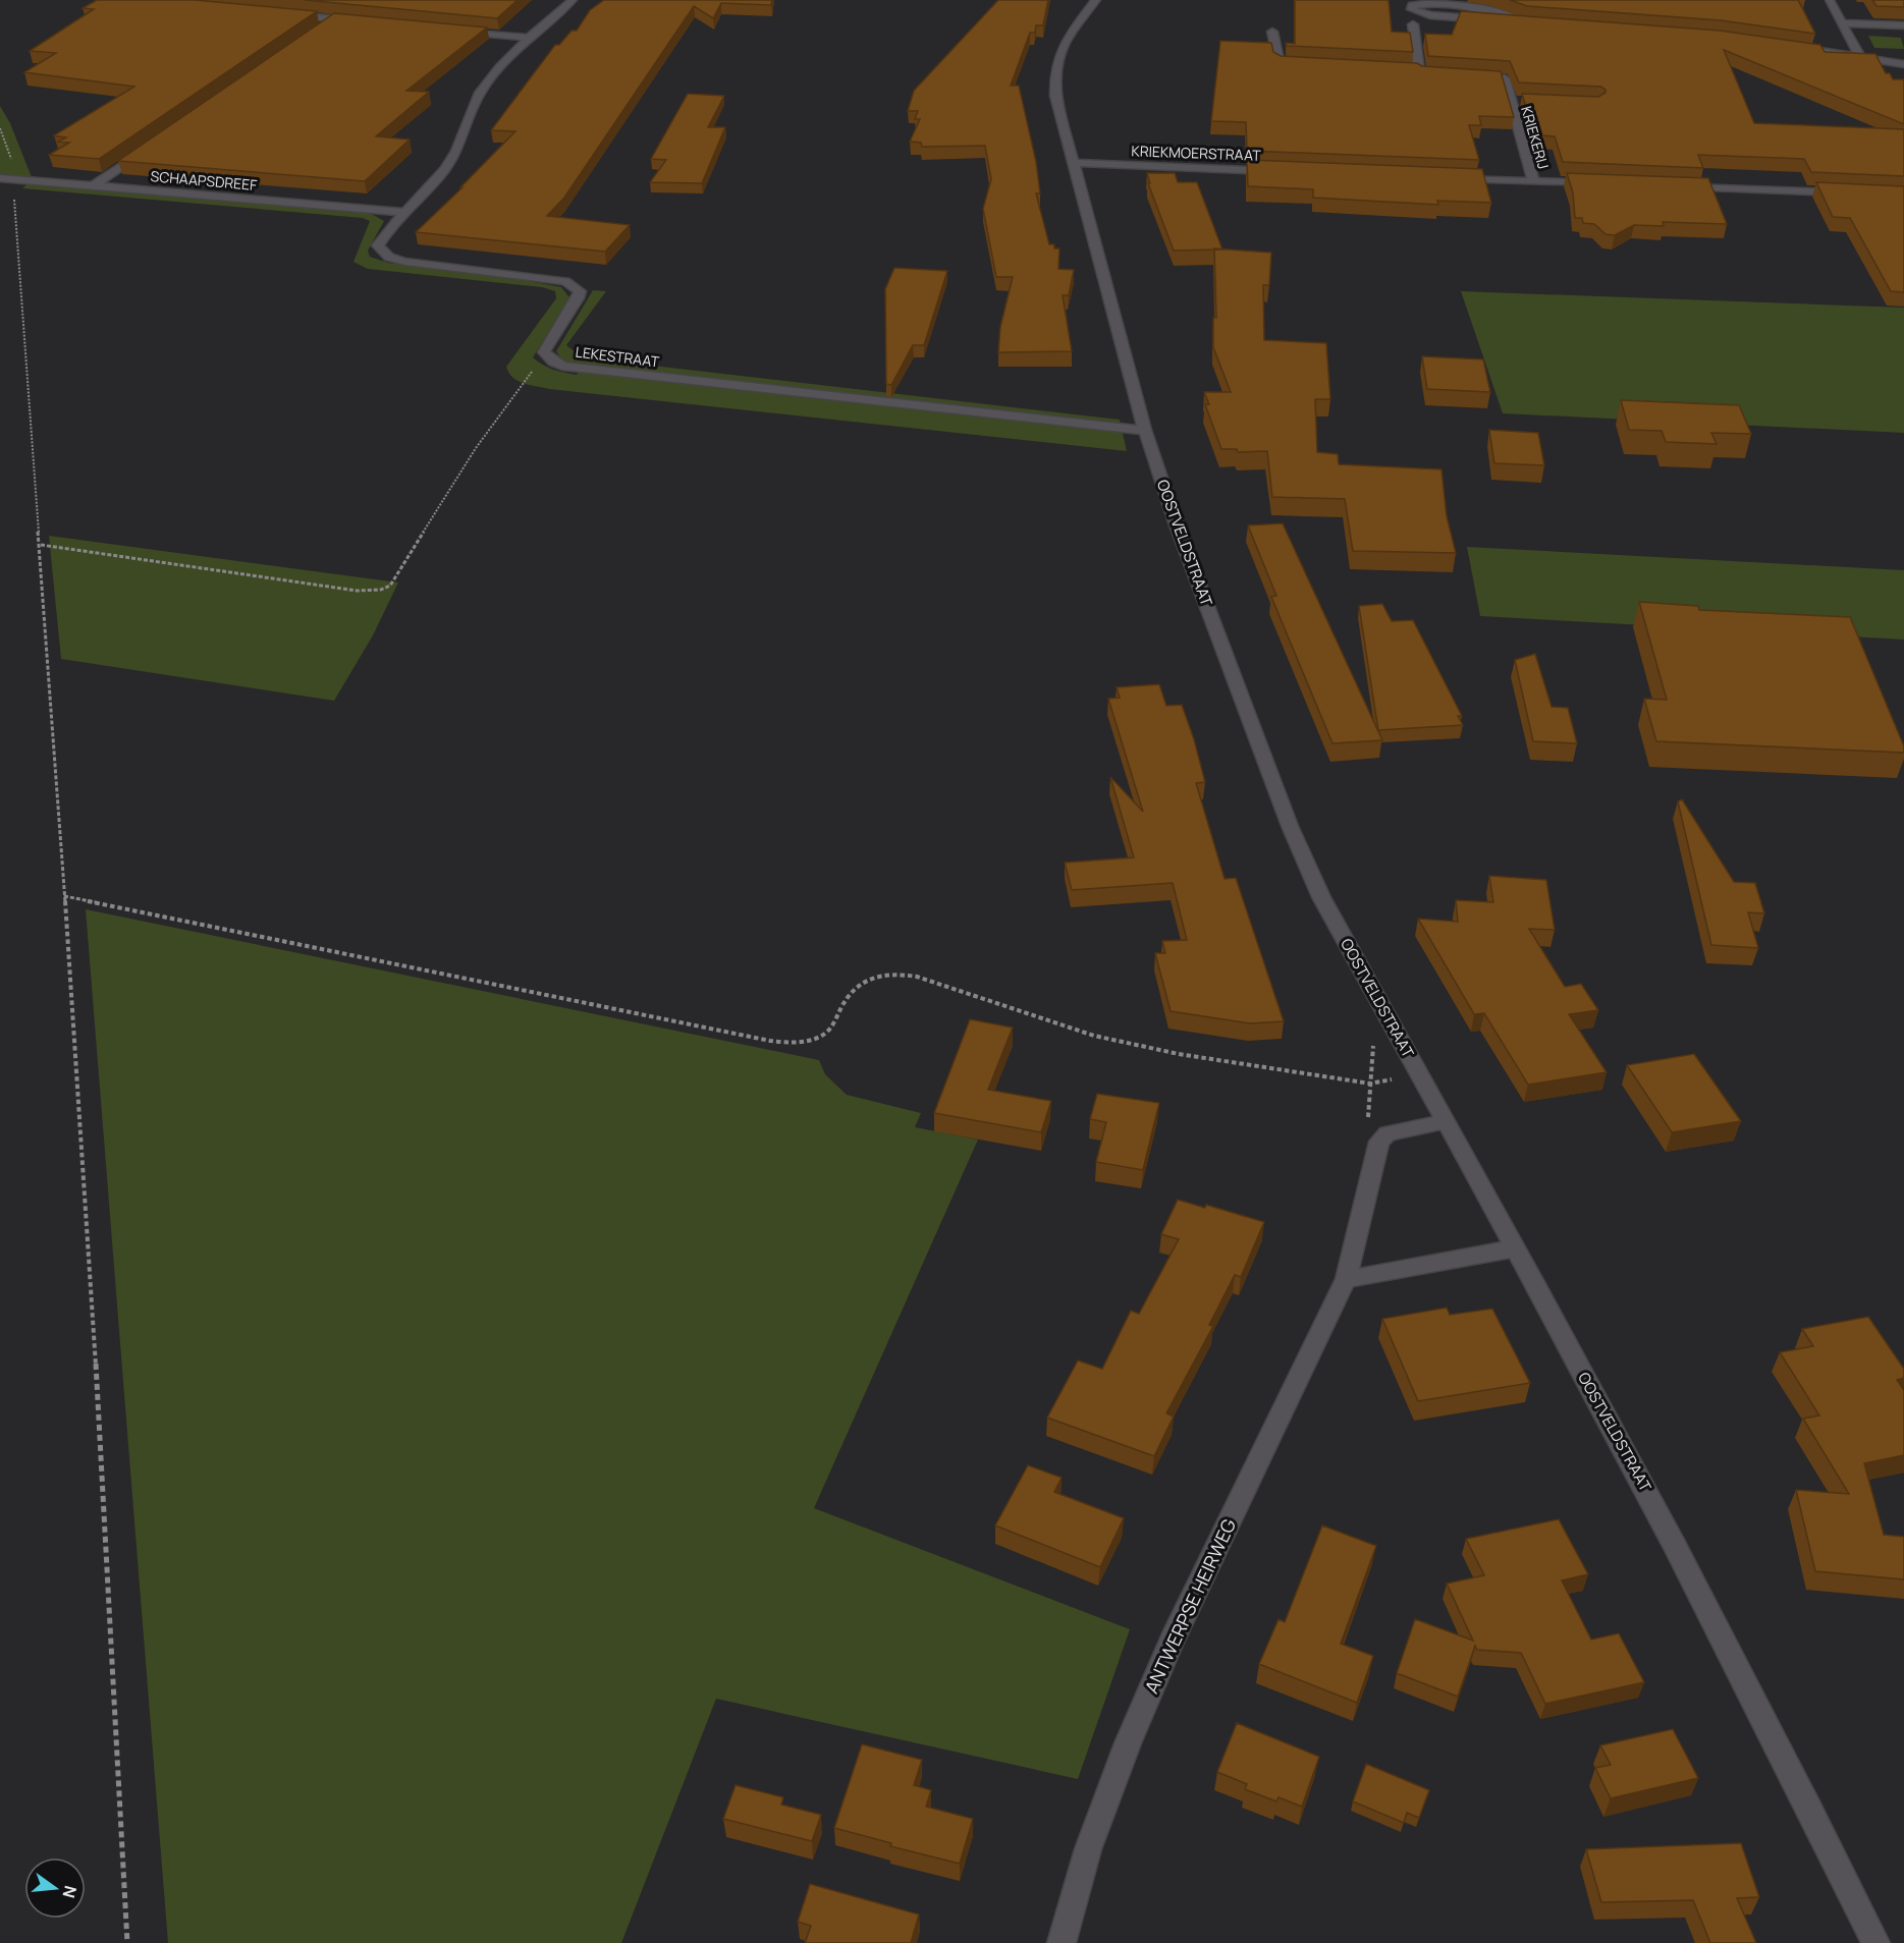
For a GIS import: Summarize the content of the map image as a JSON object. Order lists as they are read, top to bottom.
{
  "streets": {
    "street": [
      "KRIEKERIJ",
      "KRIEKMOERSTRAAT",
      "SCHAAPSDREEF",
      "LEKESTRAAT",
      "OOSTVELDSTRAAT",
      "ANTWERPSE HEIRWEG"
    ]
  },
  "crossings": [
    ["KRIEKMOERSTRAAT", "OOSTVELDSTRAAT"],
    ["LEKESTRAAT", "OOSTVELDSTRAAT"],
    ["OOSTVELDSTRAAT", "ANTWERPSE HEIRWEG"]
  ],
  "north": "right"
}
